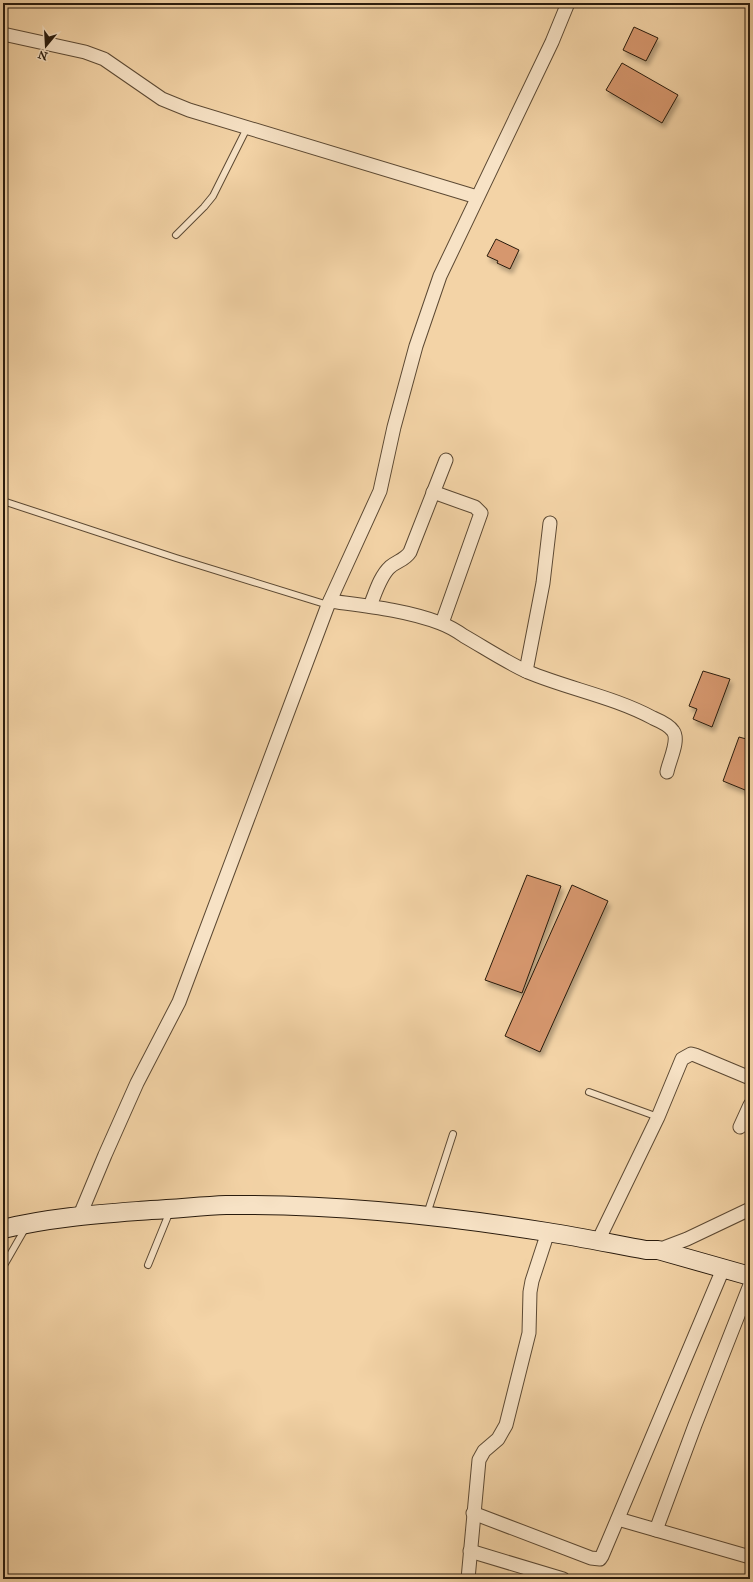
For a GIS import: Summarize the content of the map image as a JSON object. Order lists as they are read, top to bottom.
{
  "north": "bottom"
}
